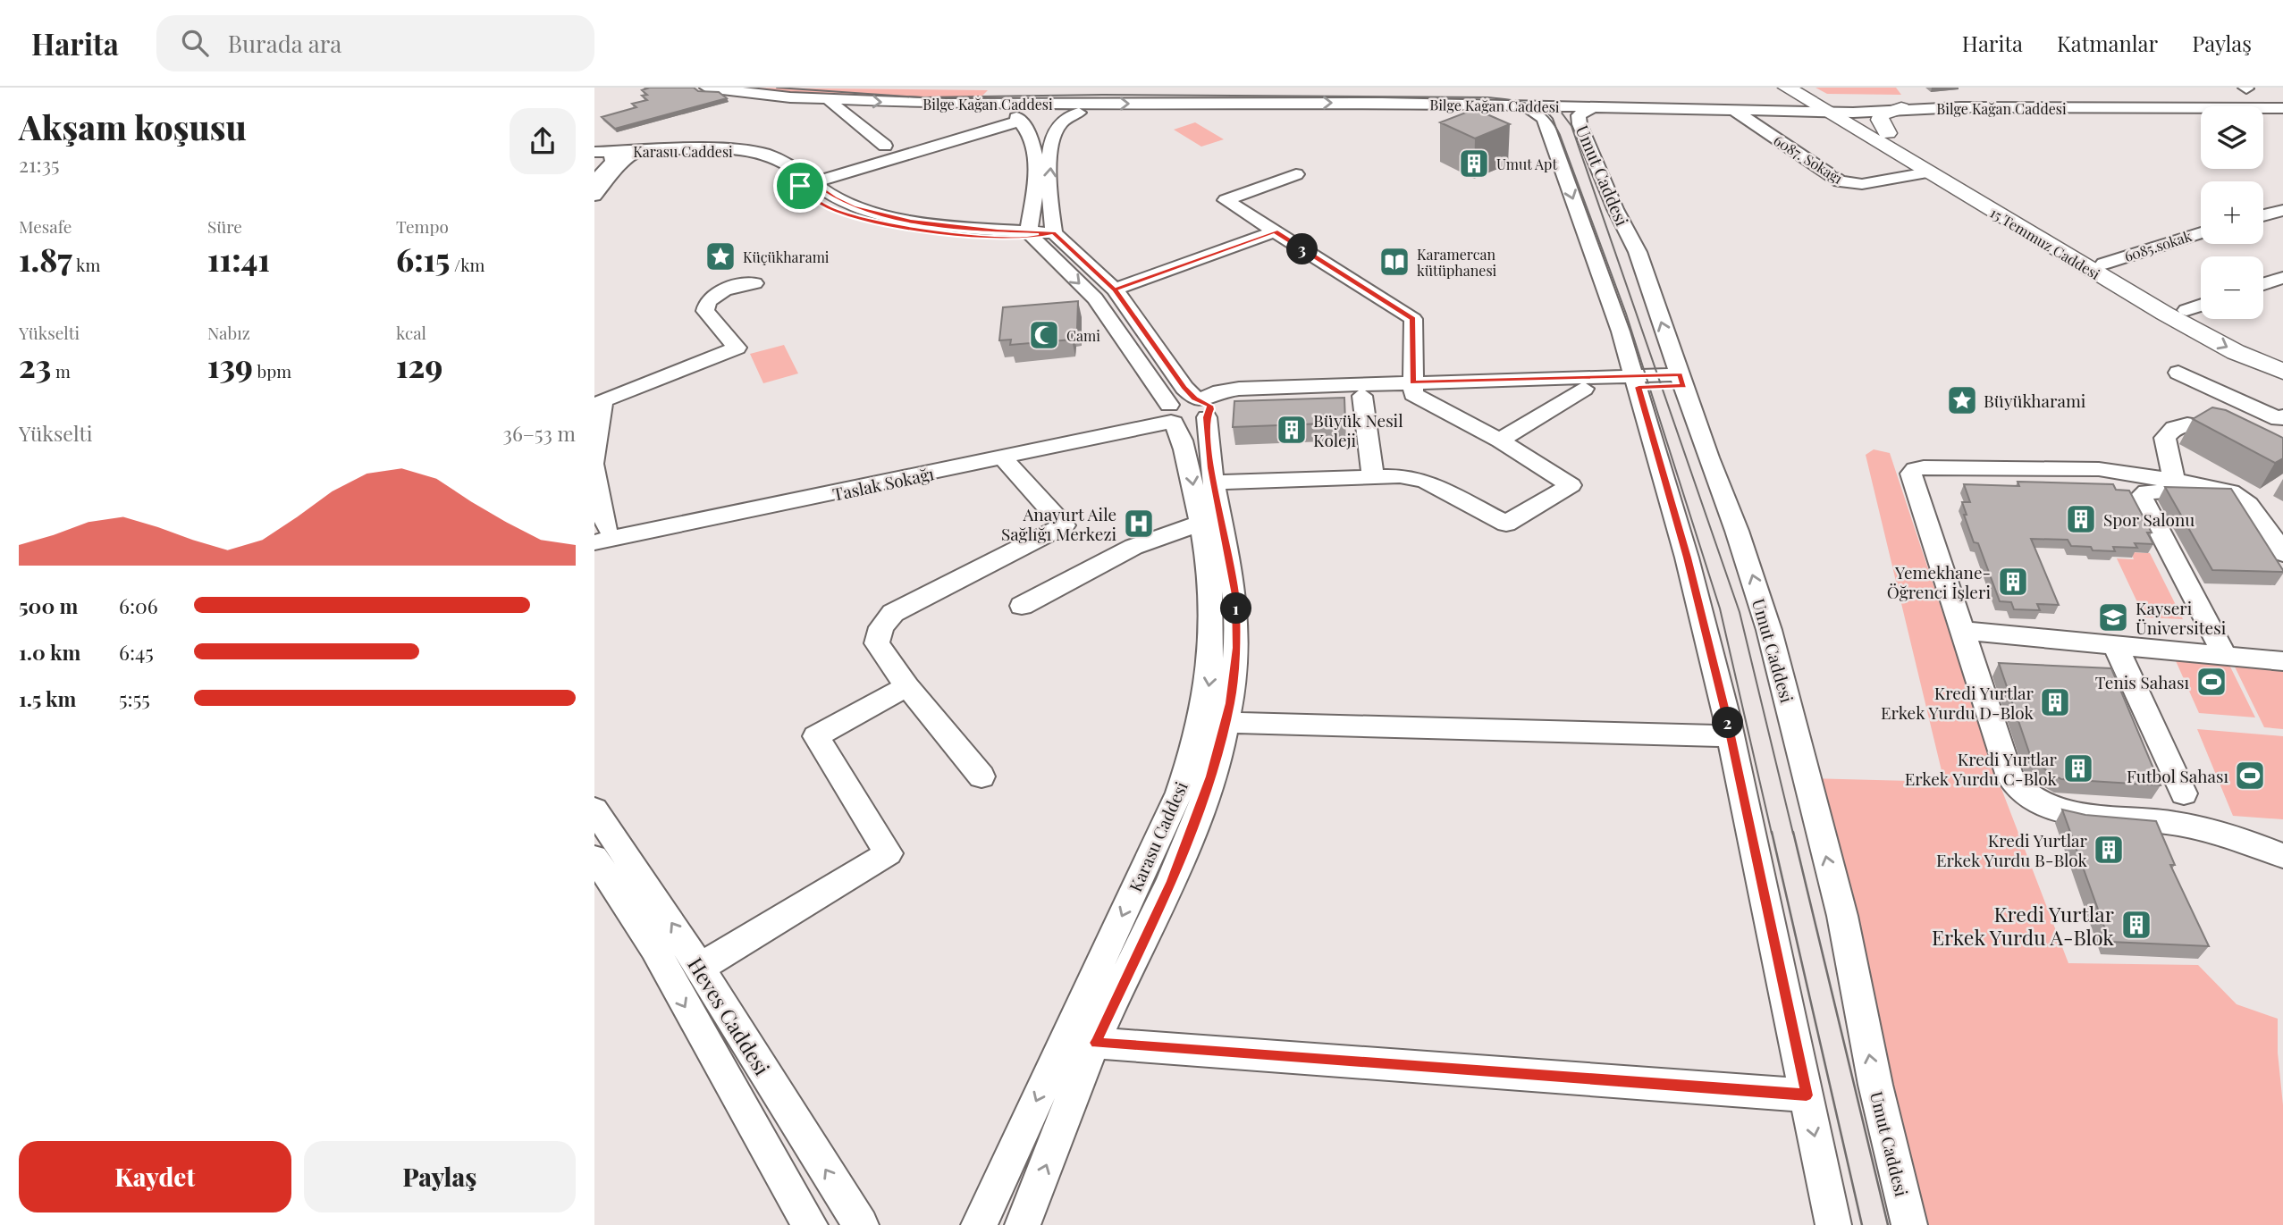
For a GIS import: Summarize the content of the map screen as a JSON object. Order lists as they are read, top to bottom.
{
  "streets": {
    "main road": ["15 Temmuz Caddesi"],
    "street": [
      "Bilge Kağan Caddesi",
      "Karasu Caddesi",
      "6087. Sokağı",
      "Umut Caddesi",
      "6085.sokak",
      "Taslak Sokağı",
      "Heves Caddesi"
    ]
  },
  "crossings": [
    ["Bilge Kağan Caddesi", "6087. Sokağı"],
    ["Bilge Kağan Caddesi", "Umut Caddesi"],
    ["Bilge Kağan Caddesi", "15 Temmuz Caddesi"],
    ["Karasu Caddesi", "Taslak Sokağı"],
    ["6087. Sokağı", "15 Temmuz Caddesi"],
    ["15 Temmuz Caddesi", "6085.sokak"]
  ],
  "places": {
    "building": [
      "Umut Apt",
      "Büyük Nesil Koleji",
      "Spor Salonu",
      "Yemekhane- Öğrenci İşleri",
      "Kredi Yurtlar Erkek Yurdu D-Blok",
      "Kredi Yurtlar Erkek Yurdu C-Blok",
      "Kredi Yurtlar Erkek Yurdu B-Blok",
      "Kredi Yurtlar Erkek Yurdu A-Blok"
    ],
    "place": ["Küçükharami", "Büyükharami"],
    "library": ["Karamercan kütüphanesi"],
    "mosque": ["Cami"],
    "hospital": ["Anayurt Aile Sağlığı Merkezi"],
    "school or university": ["Kayseri Üniversitesi"],
    "sports": ["Tenis Sahası", "Futbol Sahası"]
  },
  "page": {
    "header": "Harita",
    "search": "Burada ara",
    "nav": ["Harita", "Katmanlar", "Paylaş"],
    "heading": ["Akşam koşusu", "21:35"],
    "map_buttons": ["+", "−"],
    "stats": [
      ["Mesafe", "1.87 km"],
      ["Süre", "11:41"],
      ["Tempo", "6:15 /km"],
      ["Yükselti", "23 m"],
      ["Nabız", "139 bpm"],
      ["kcal", "129"]
    ],
    "pins": ["3", "1", "2"],
    "chart": ["Yükselti", "36–53 m"],
    "list": [
      {
        "name": "500 m",
        "note": "6:06"
      },
      {
        "name": "1.0 km",
        "note": "6:45"
      },
      {
        "name": "1.5 km",
        "note": "5:55"
      }
    ],
    "buttons": ["Kaydet", "Paylaş"]
  }
}
